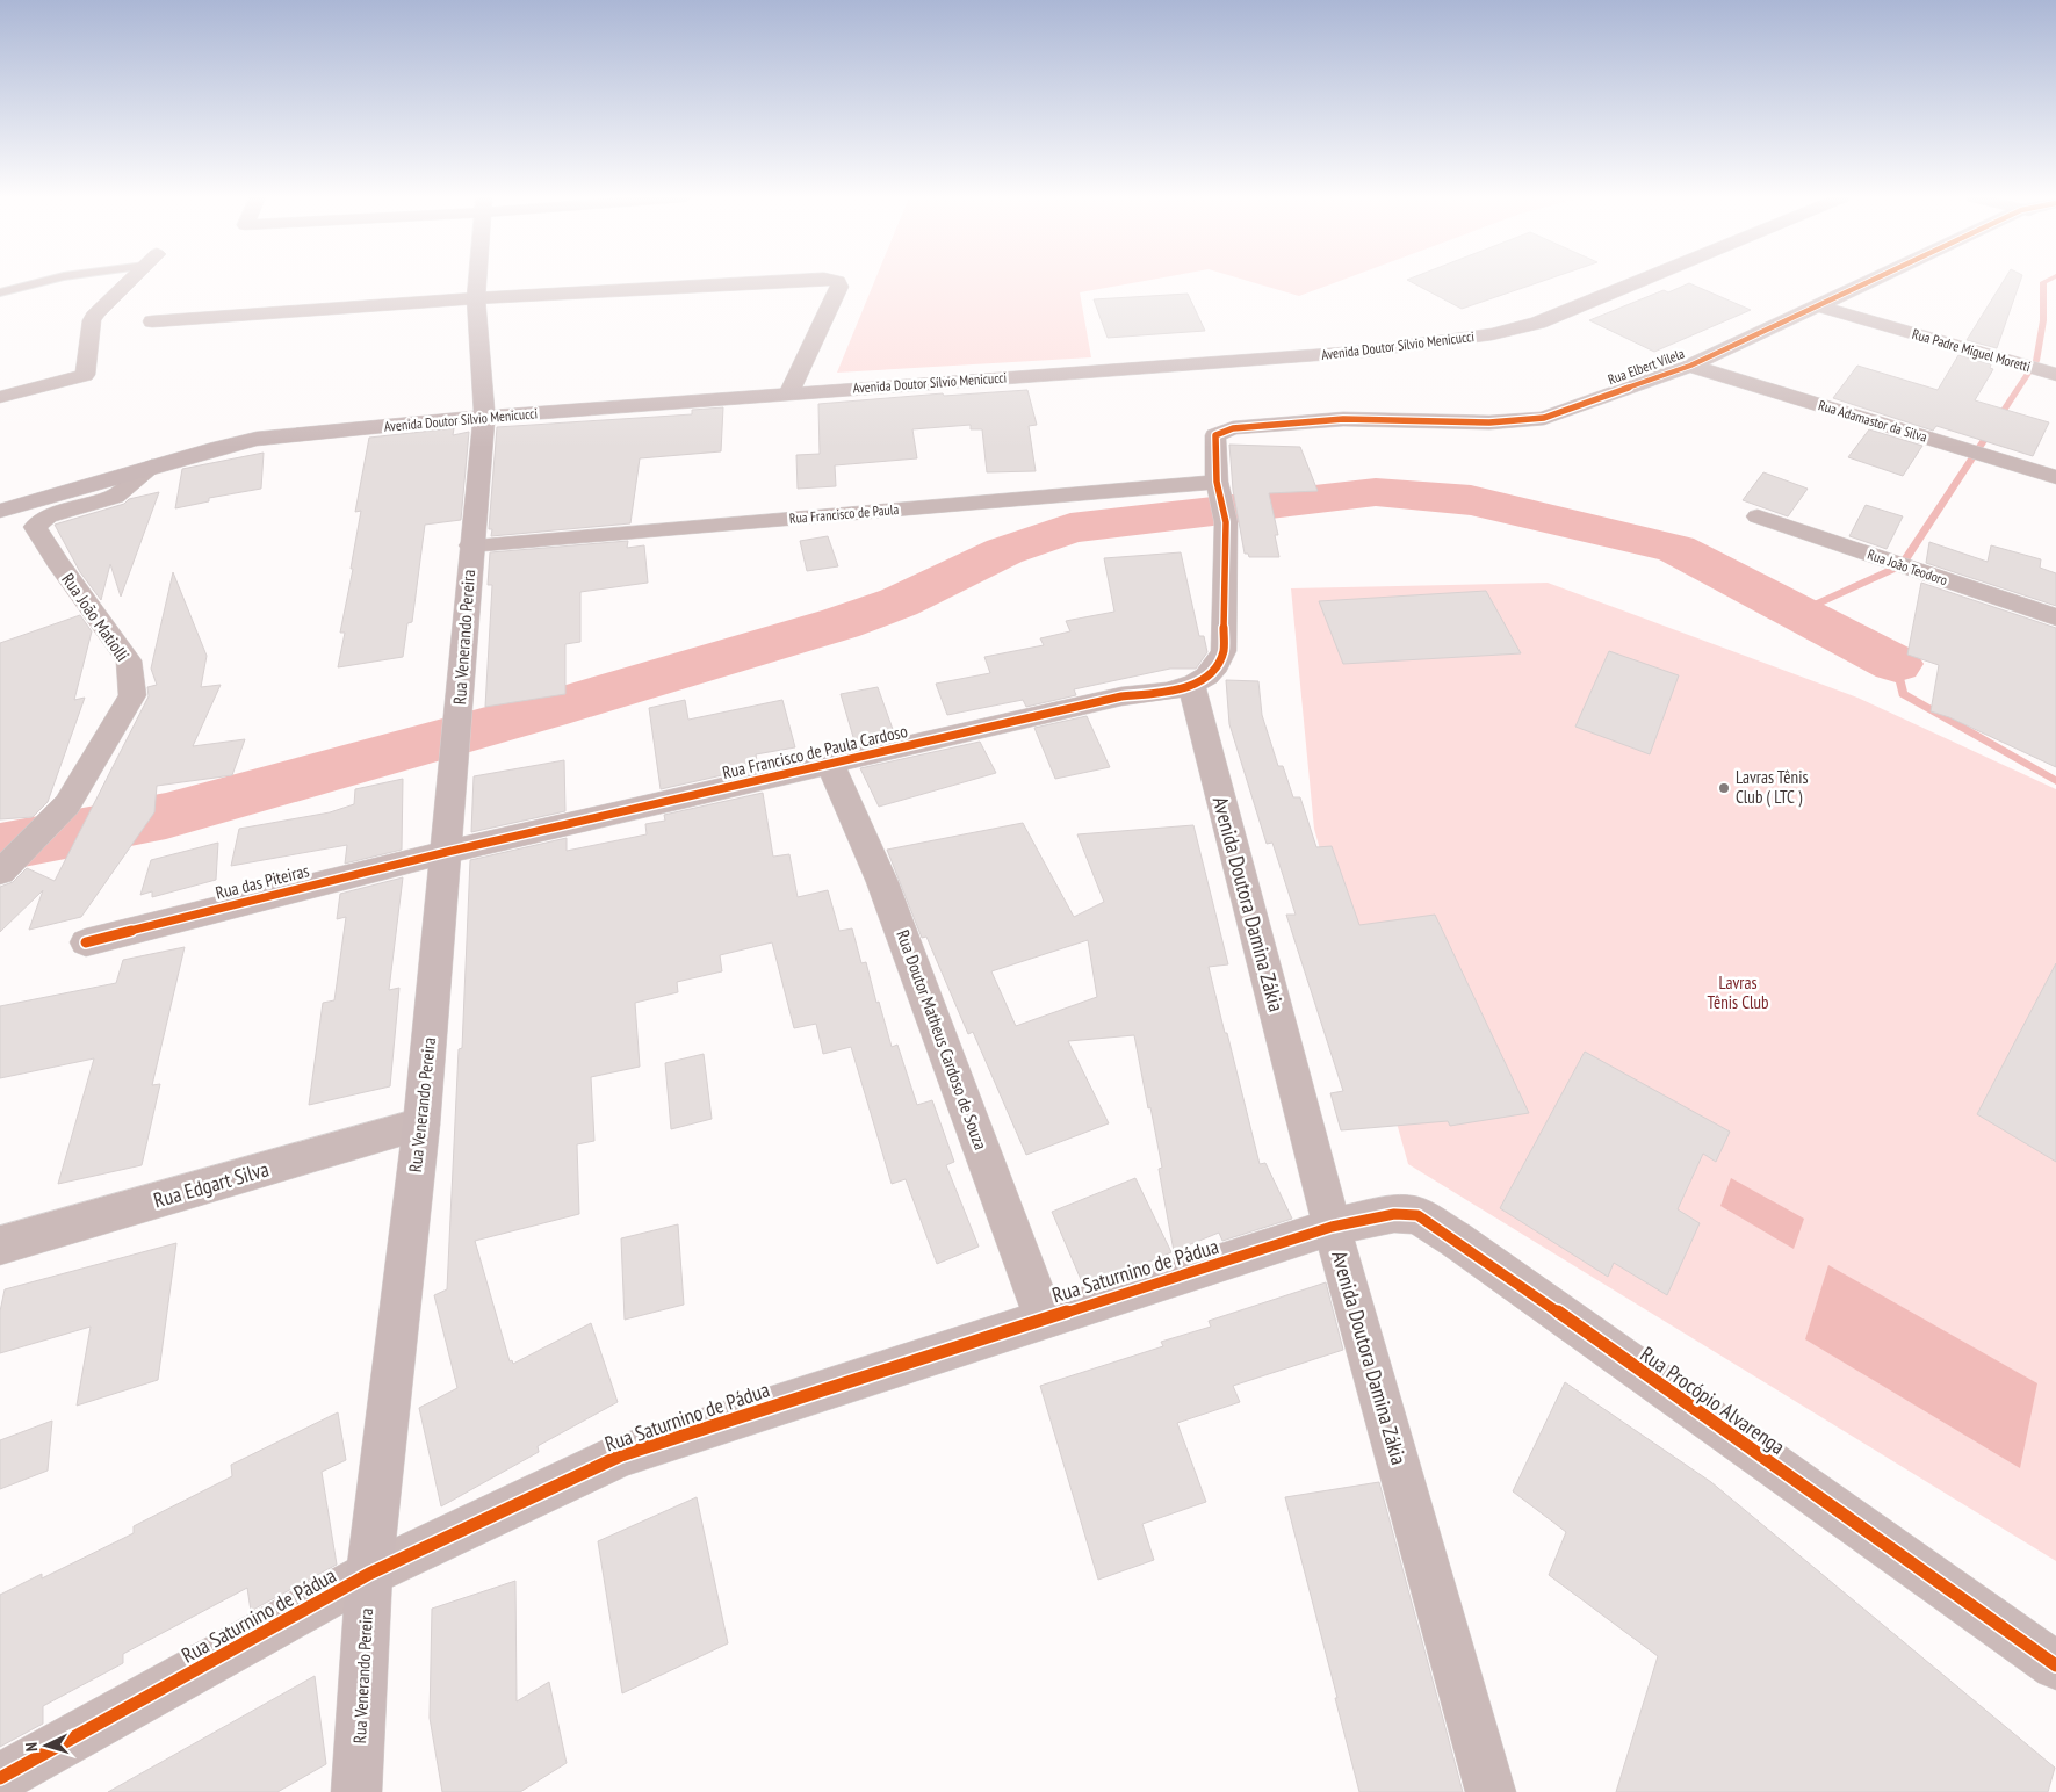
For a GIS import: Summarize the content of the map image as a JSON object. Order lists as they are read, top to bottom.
{
  "streets": {
    "main road": ["Avenida Doutor Sílvio Menicucci", "Rua Venerando Pereira"],
    "street": [
      "Rua Padre Miguel Moretti",
      "Rua Elbert Vilela",
      "Rua Adamastor da Silva",
      "Rua Francisco de Paula",
      "Rua João Teodoro",
      "Rua João Matiolli",
      "Rua Francisco de Paula Cardoso",
      "Rua das Piteiras",
      "Avenida Doutora Damina Zákia",
      "Rua Doutor Matheus Cardoso de Souza",
      "Rua Edgart Silva",
      "Rua Saturnino de Pádua",
      "Rua Procópio Alvarenga"
    ]
  },
  "crossings": [
    ["Avenida Doutor Sílvio Menicucci", "Rua João Matiolli"],
    ["Avenida Doutor Sílvio Menicucci", "Rua Venerando Pereira"],
    ["Rua Padre Miguel Moretti", "Rua Elbert Vilela"],
    ["Rua Elbert Vilela", "Rua Adamastor da Silva"],
    ["Rua Elbert Vilela", "Rua Francisco de Paula"],
    ["Rua Francisco de Paula", "Rua Venerando Pereira"],
    ["Rua Venerando Pereira", "Rua Francisco de Paula Cardoso"],
    ["Rua Venerando Pereira", "Rua das Piteiras"],
    ["Rua Venerando Pereira", "Rua Edgart Silva"],
    ["Rua Venerando Pereira", "Rua Saturnino de Pádua"],
    ["Rua Francisco de Paula Cardoso", "Rua das Piteiras"],
    ["Rua Francisco de Paula Cardoso", "Avenida Doutora Damina Zákia"],
    ["Rua Francisco de Paula Cardoso", "Rua Doutor Matheus Cardoso de Souza"],
    ["Avenida Doutora Damina Zákia", "Rua Saturnino de Pádua"],
    ["Avenida Doutora Damina Zákia", "Rua Procópio Alvarenga"],
    ["Rua Doutor Matheus Cardoso de Souza", "Rua Saturnino de Pádua"],
    ["Rua Saturnino de Pádua", "Rua Procópio Alvarenga"]
  ],
  "parks": ["Lavras Tênis Club"],
  "places": ["Lavras Tênis Club ( LTC )"],
  "north": "left"
}
